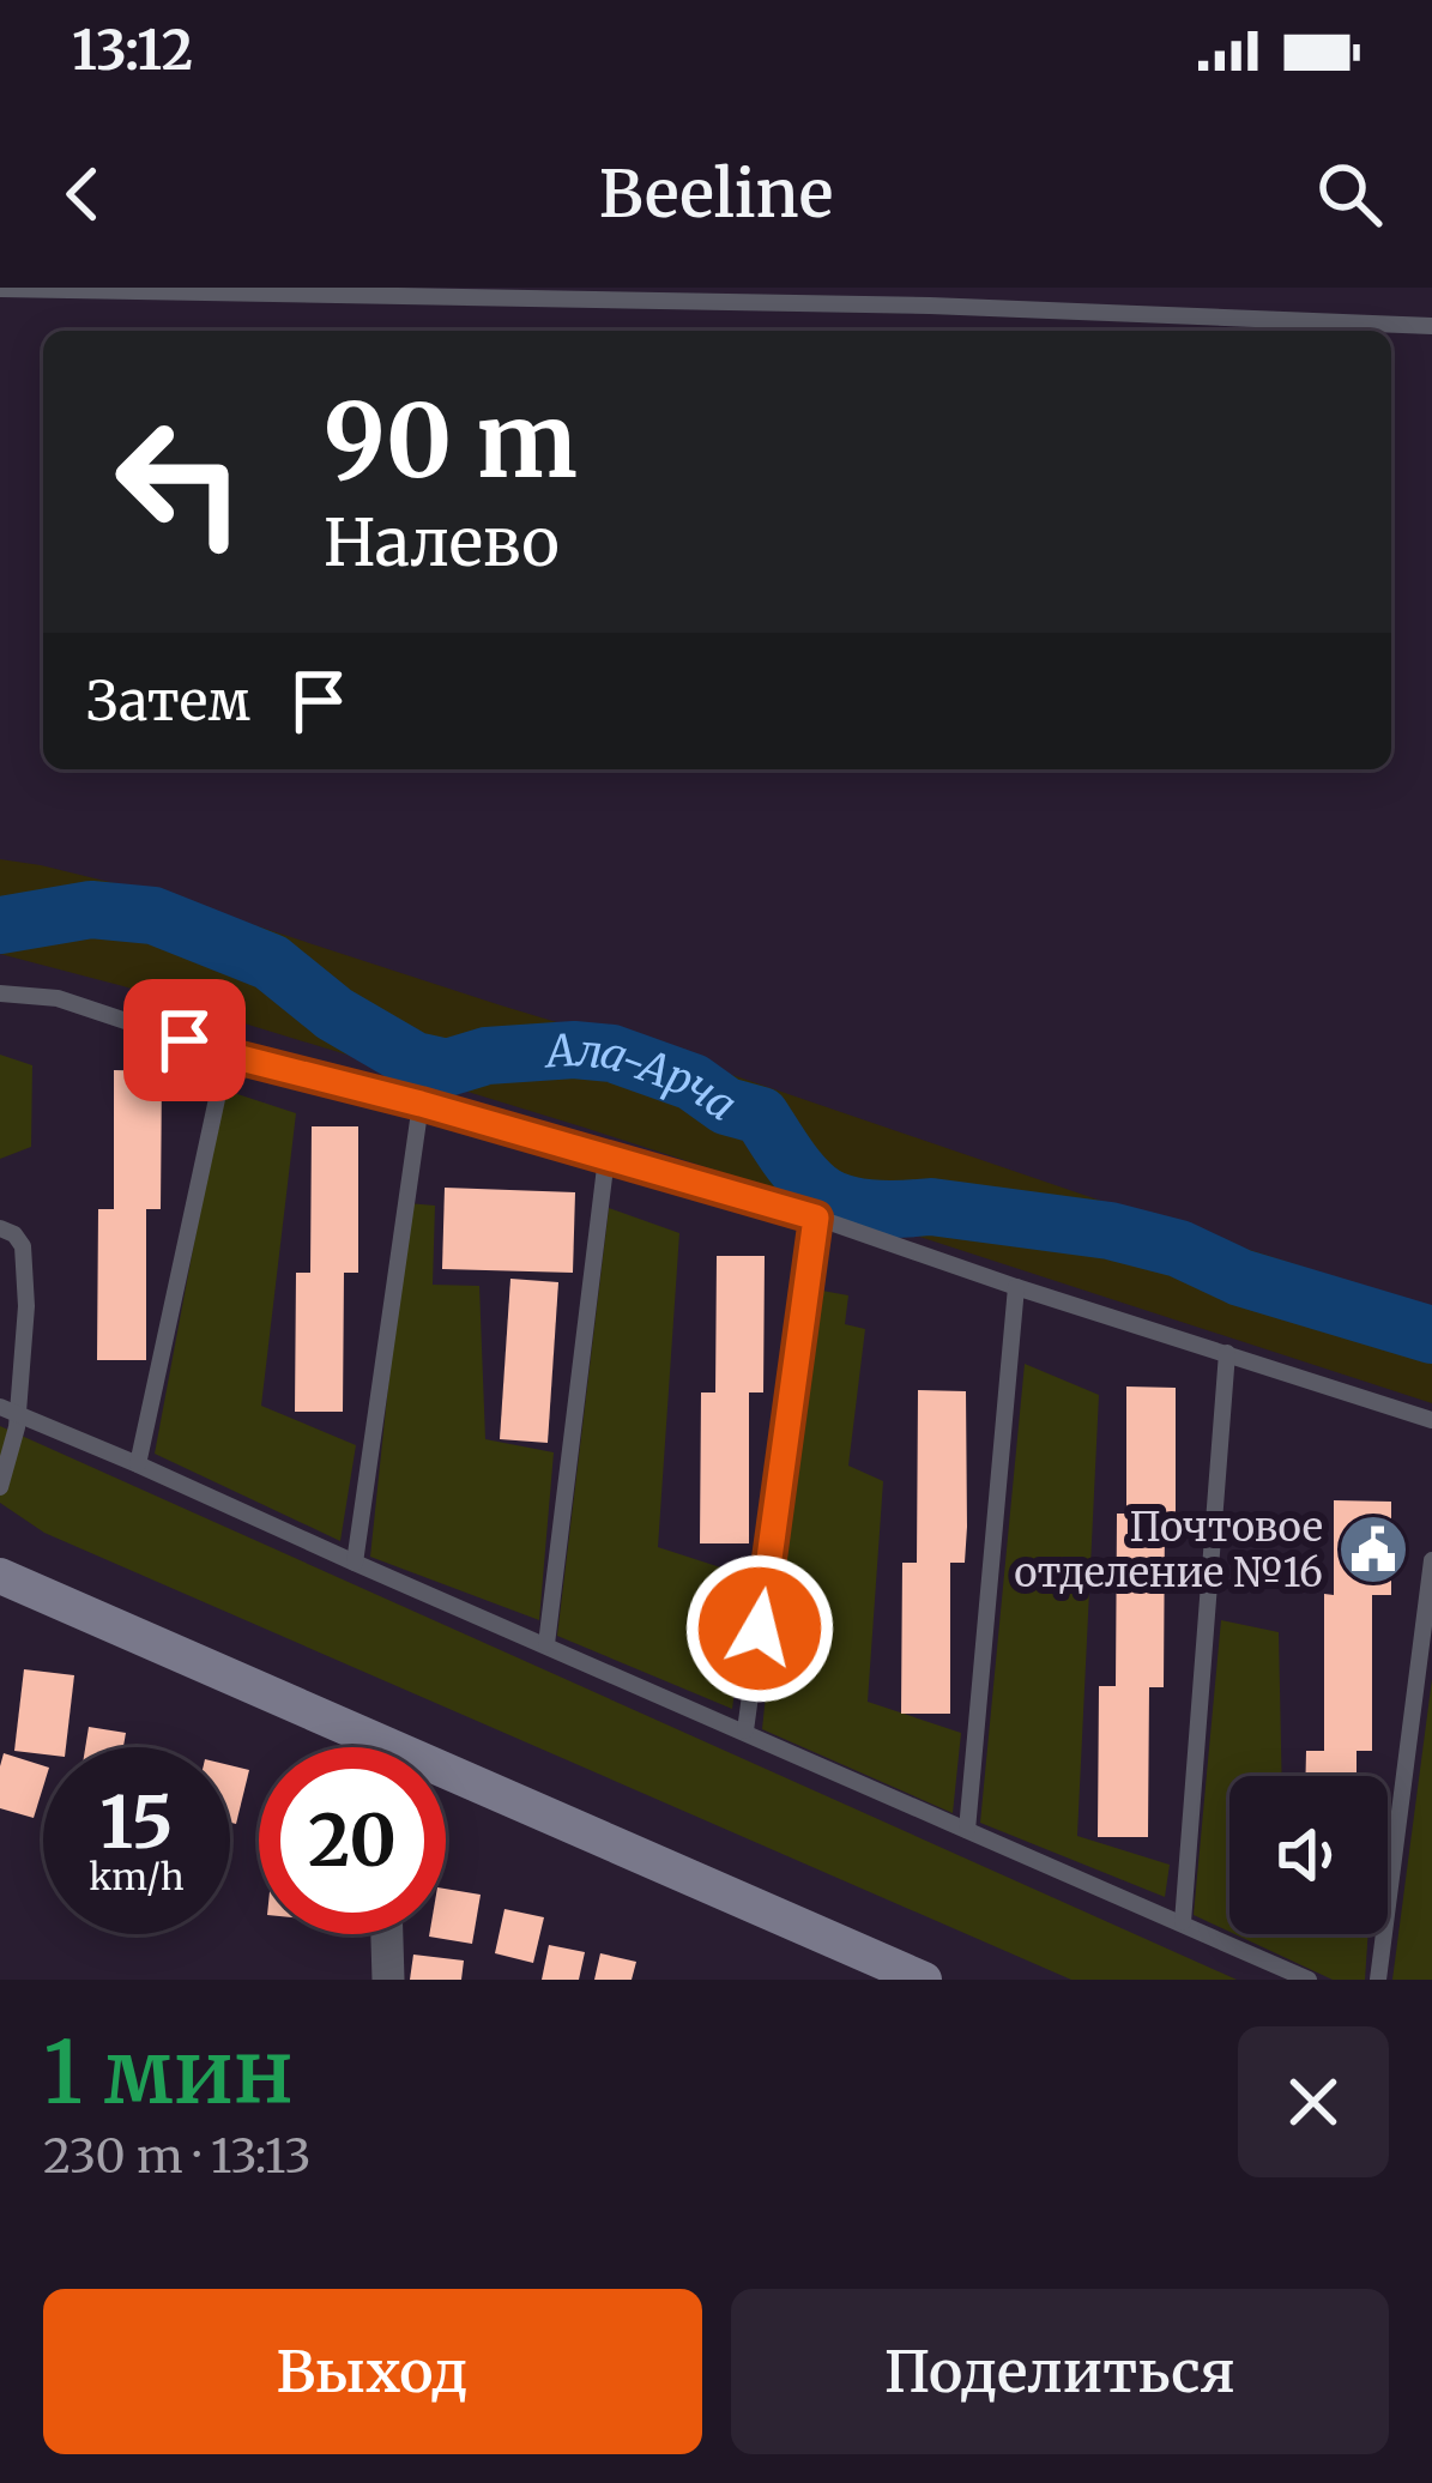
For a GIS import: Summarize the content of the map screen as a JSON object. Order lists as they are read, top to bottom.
{
  "water": ["Ала-Арча"],
  "places": {
    "public building": ["Почтовое отделение №16"]
  },
  "page": {
    "status": "13:12",
    "header": "Beeline",
    "turn": ["90 m", "Налево"],
    "then": "Затем",
    "speed": "15 km/h",
    "limit": "20",
    "heading": ["1 мин", "230 m · 13:13"],
    "buttons": ["Выход", "Поделиться"]
  }
}
